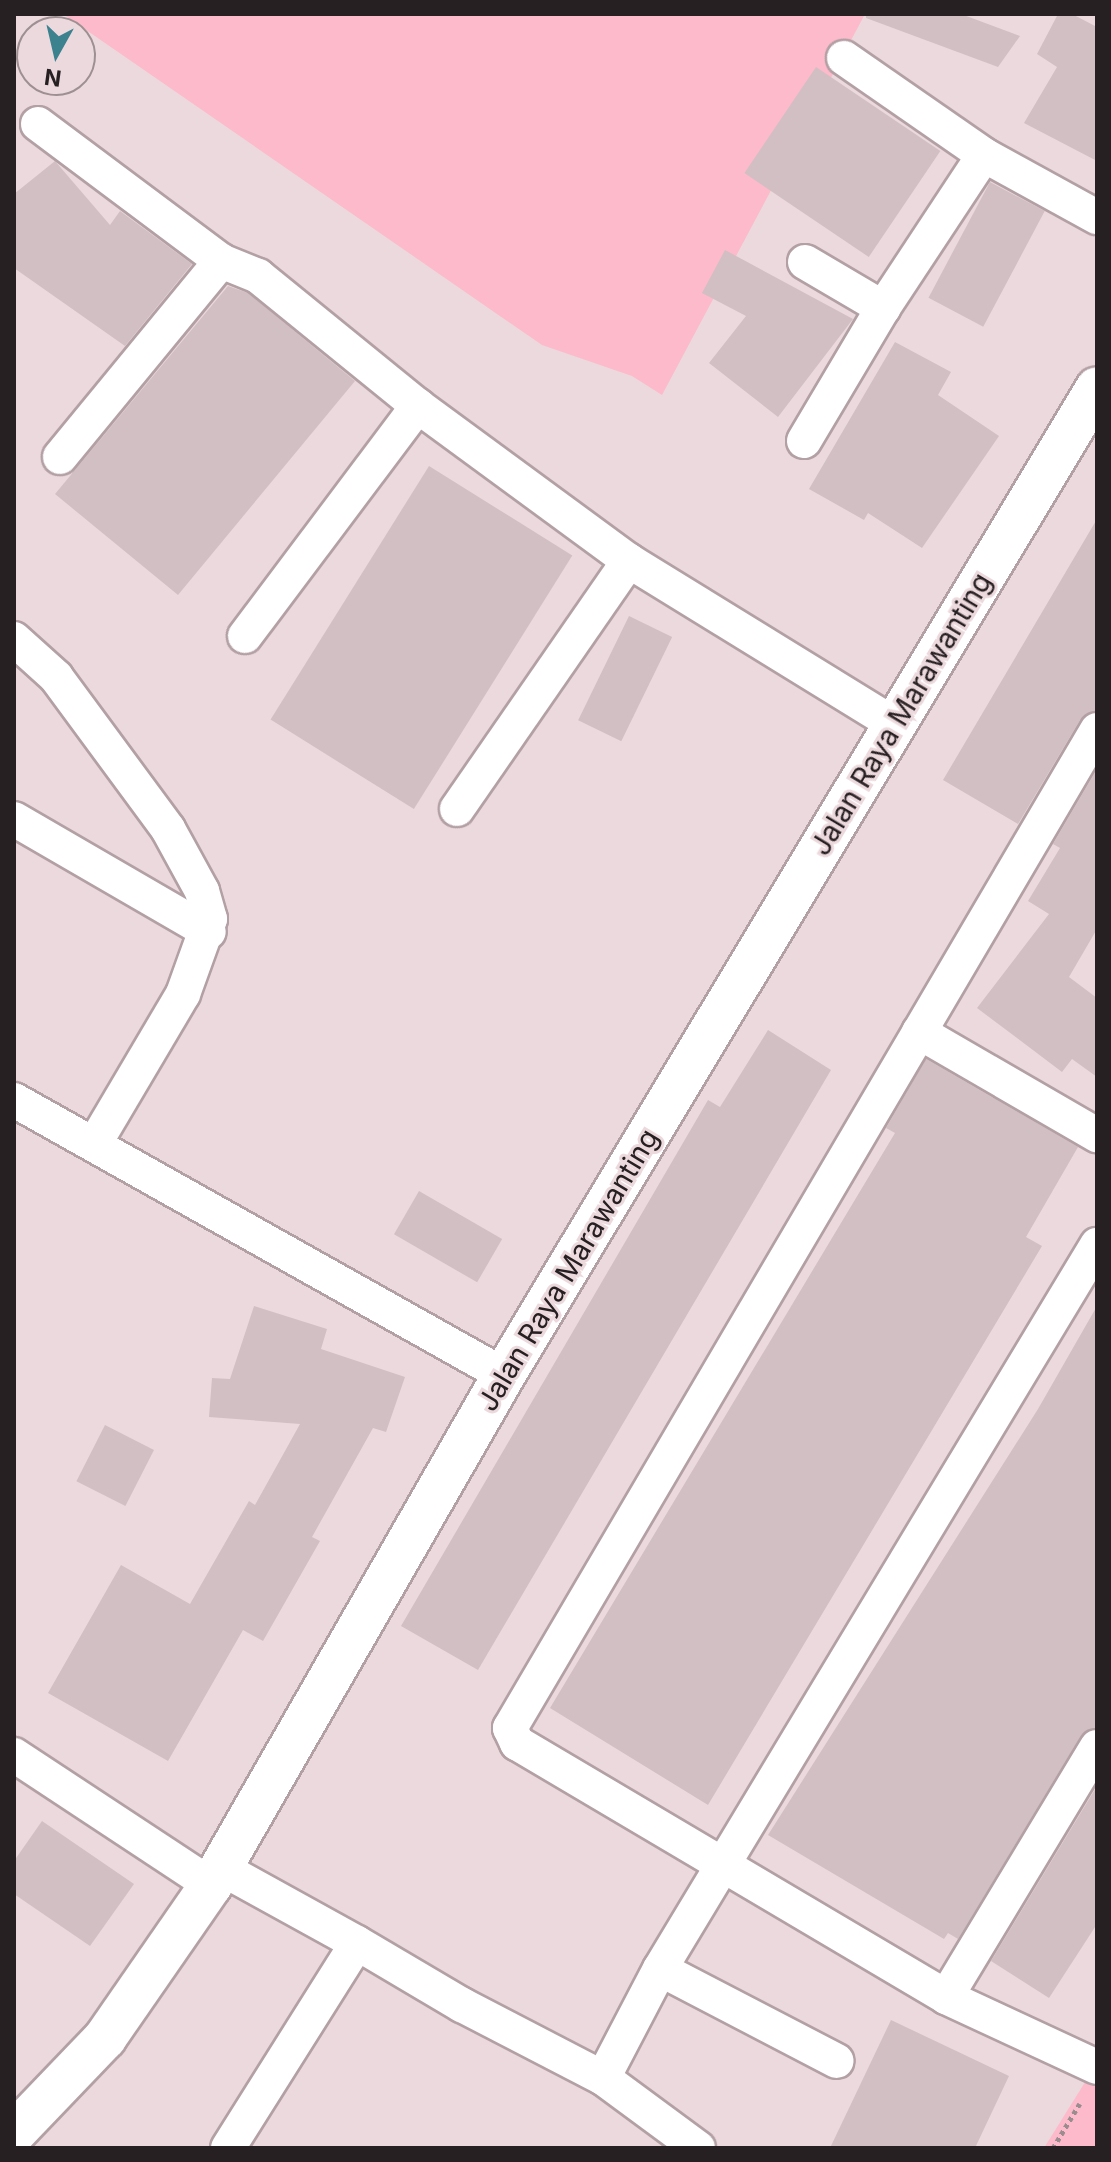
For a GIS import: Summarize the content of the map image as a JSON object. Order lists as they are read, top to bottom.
{
  "streets": {
    "street": ["Jalan Raya Marawanting"]
  },
  "north": "bottom"
}
